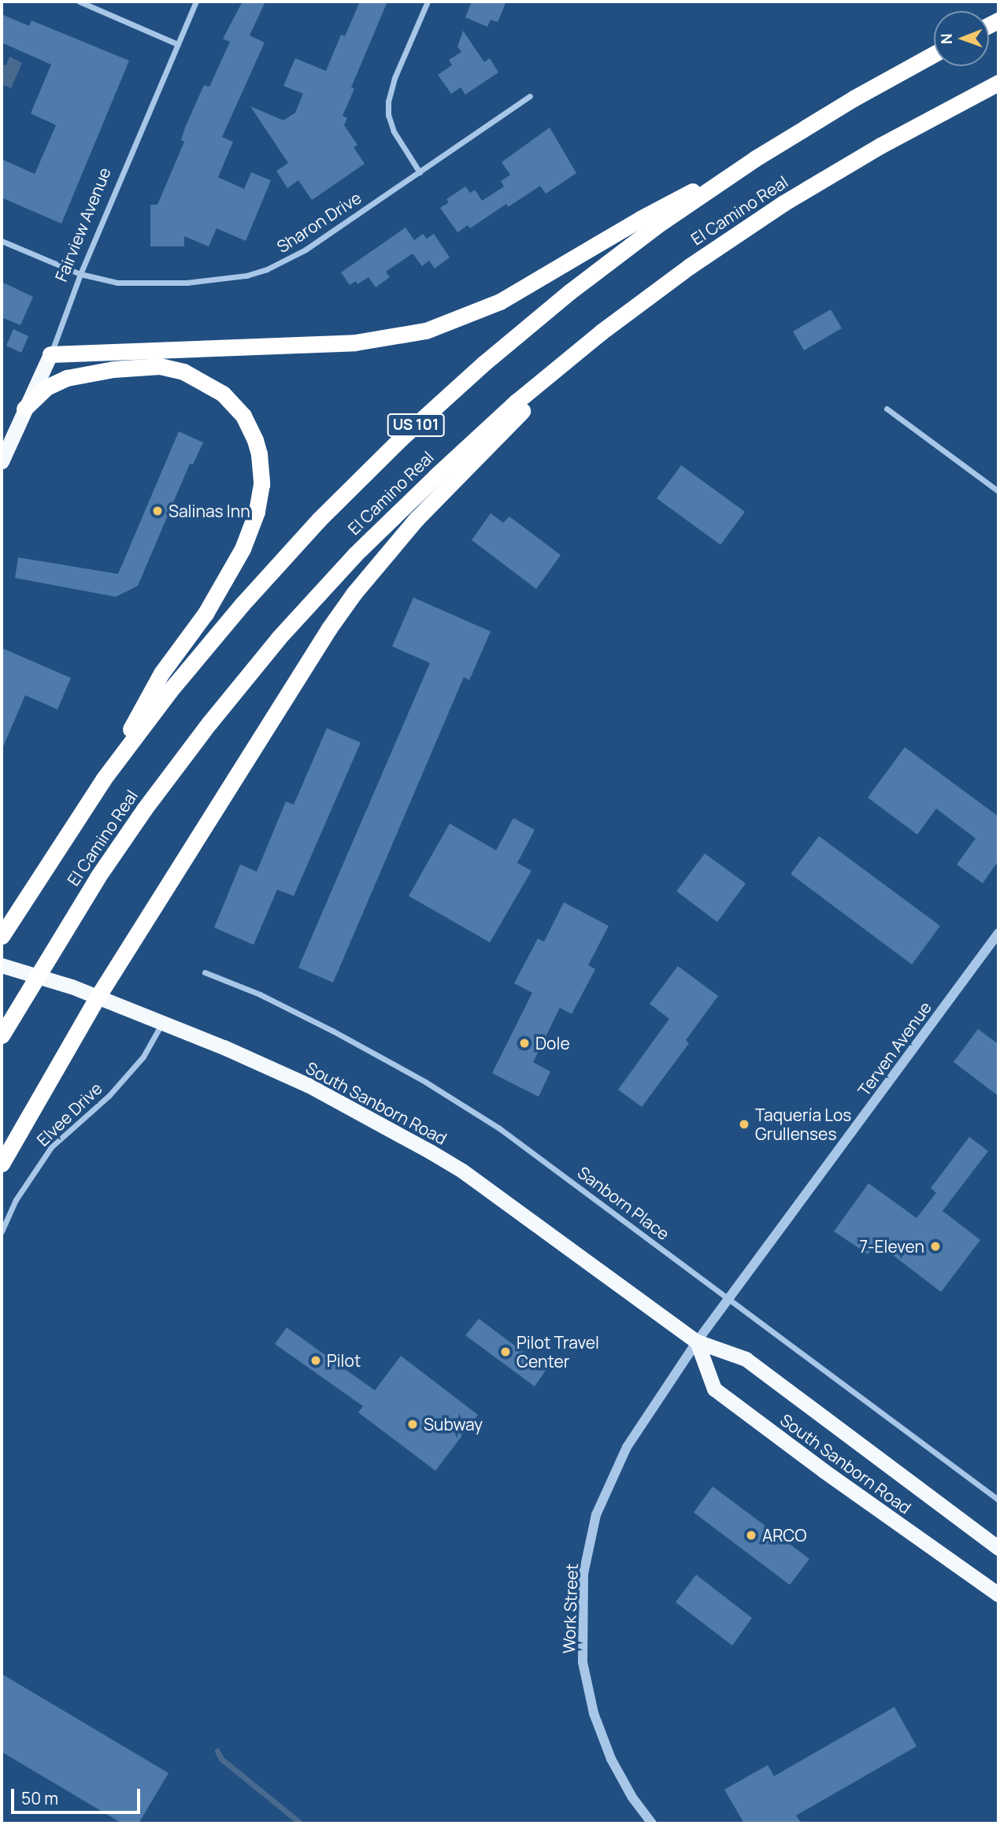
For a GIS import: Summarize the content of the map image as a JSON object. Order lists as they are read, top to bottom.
{
  "streets": {
    "highway": [
      "El Camino Real",
      "Fairview Avenue",
      "US 101",
      "South Sanborn Road"
    ],
    "street": [
      "Sharon Drive",
      "Terven Avenue",
      "Elvee Drive",
      "Sanborn Place",
      "Work Street"
    ]
  },
  "crossings": [
    ["Sharon Drive", "Fairview Avenue"],
    ["Terven Avenue", "South Sanborn Road"],
    ["Terven Avenue", "Sanborn Place"],
    ["Terven Avenue", "Work Street"],
    ["South Sanborn Road", "Elvee Drive"],
    ["South Sanborn Road", "Work Street"]
  ],
  "places": [
    "Salinas Inn",
    "Dole",
    "Taquería Los Grullenses",
    "7-Eleven",
    "Pilot Travel Center",
    "Pilot",
    "Subway",
    "ARCO"
  ],
  "scale_bar": "50 m",
  "north": "left"
}
